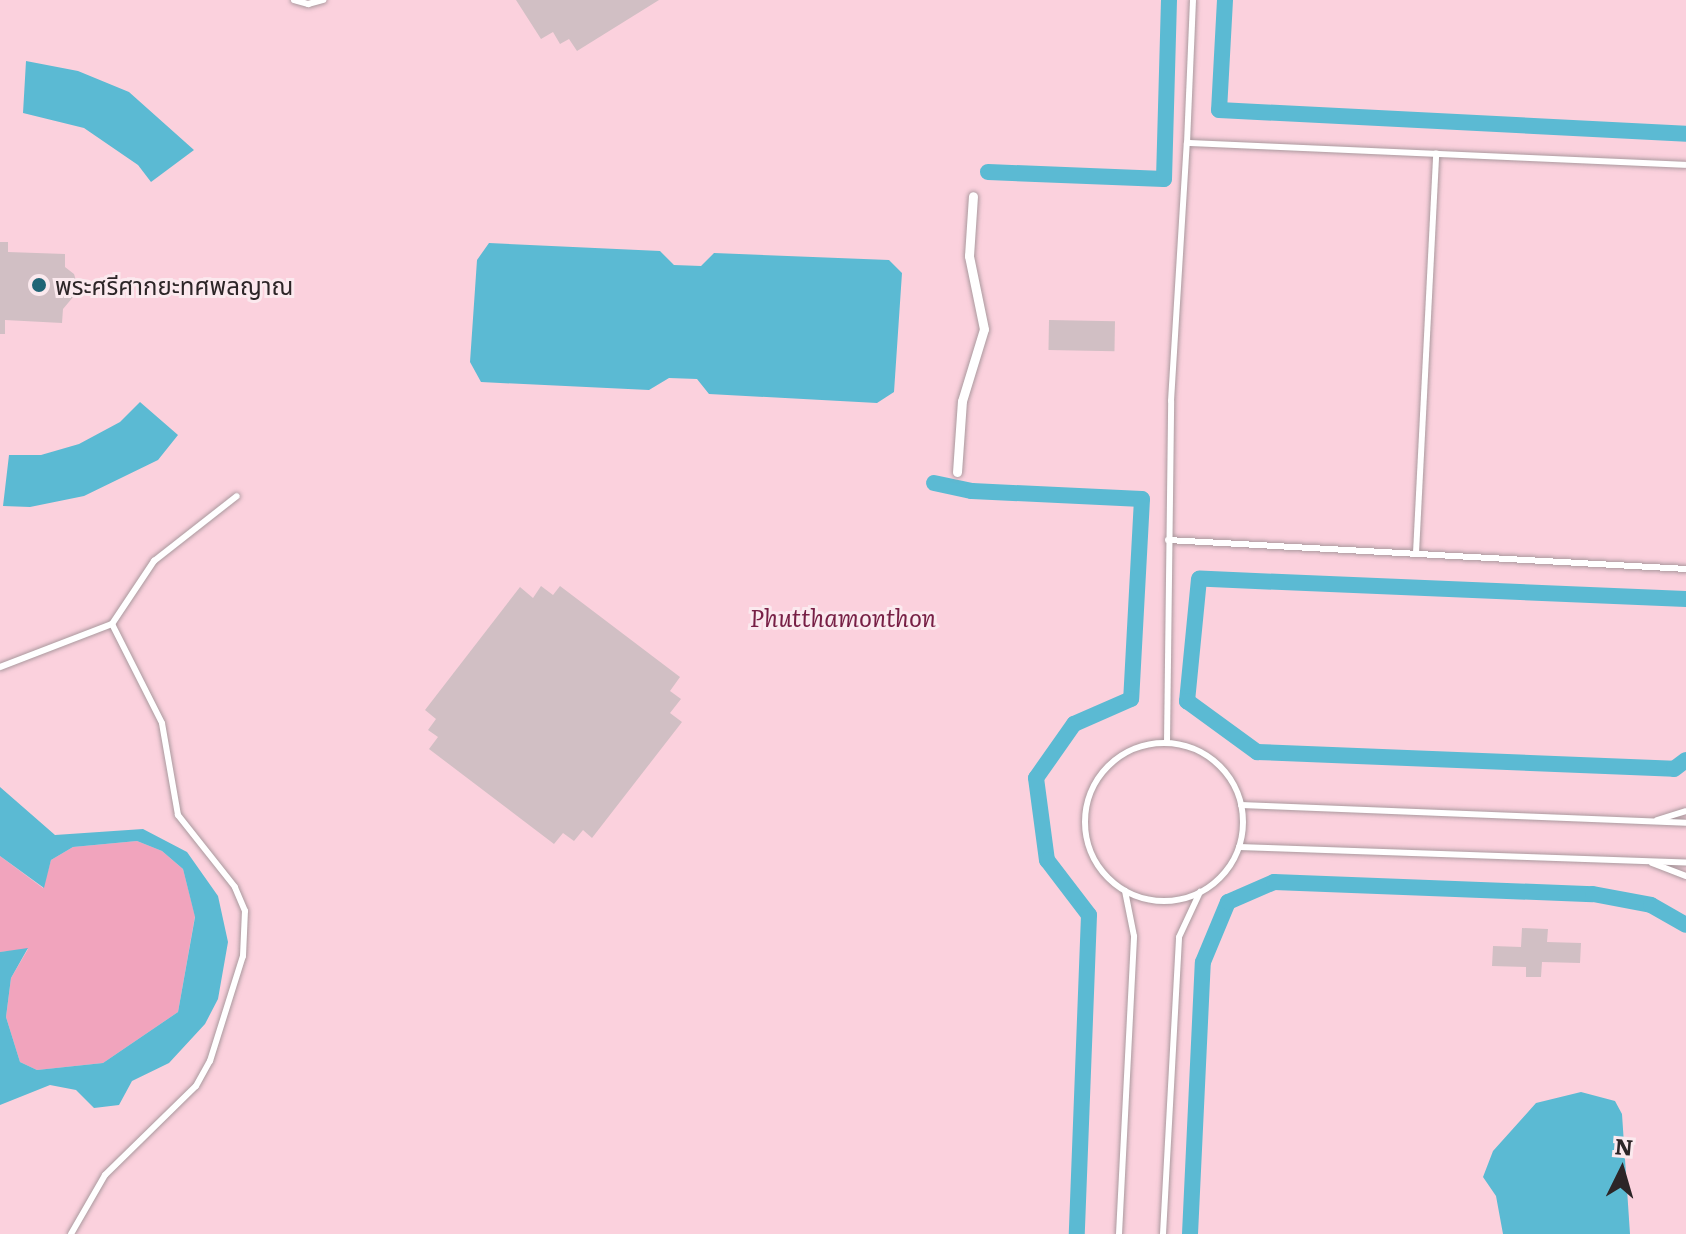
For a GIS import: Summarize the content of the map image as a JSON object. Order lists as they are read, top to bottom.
{
  "parks": ["Phutthamonthon"],
  "places": ["พระศรีศากยะทศพลญาณ"],
  "north": "top"
}
